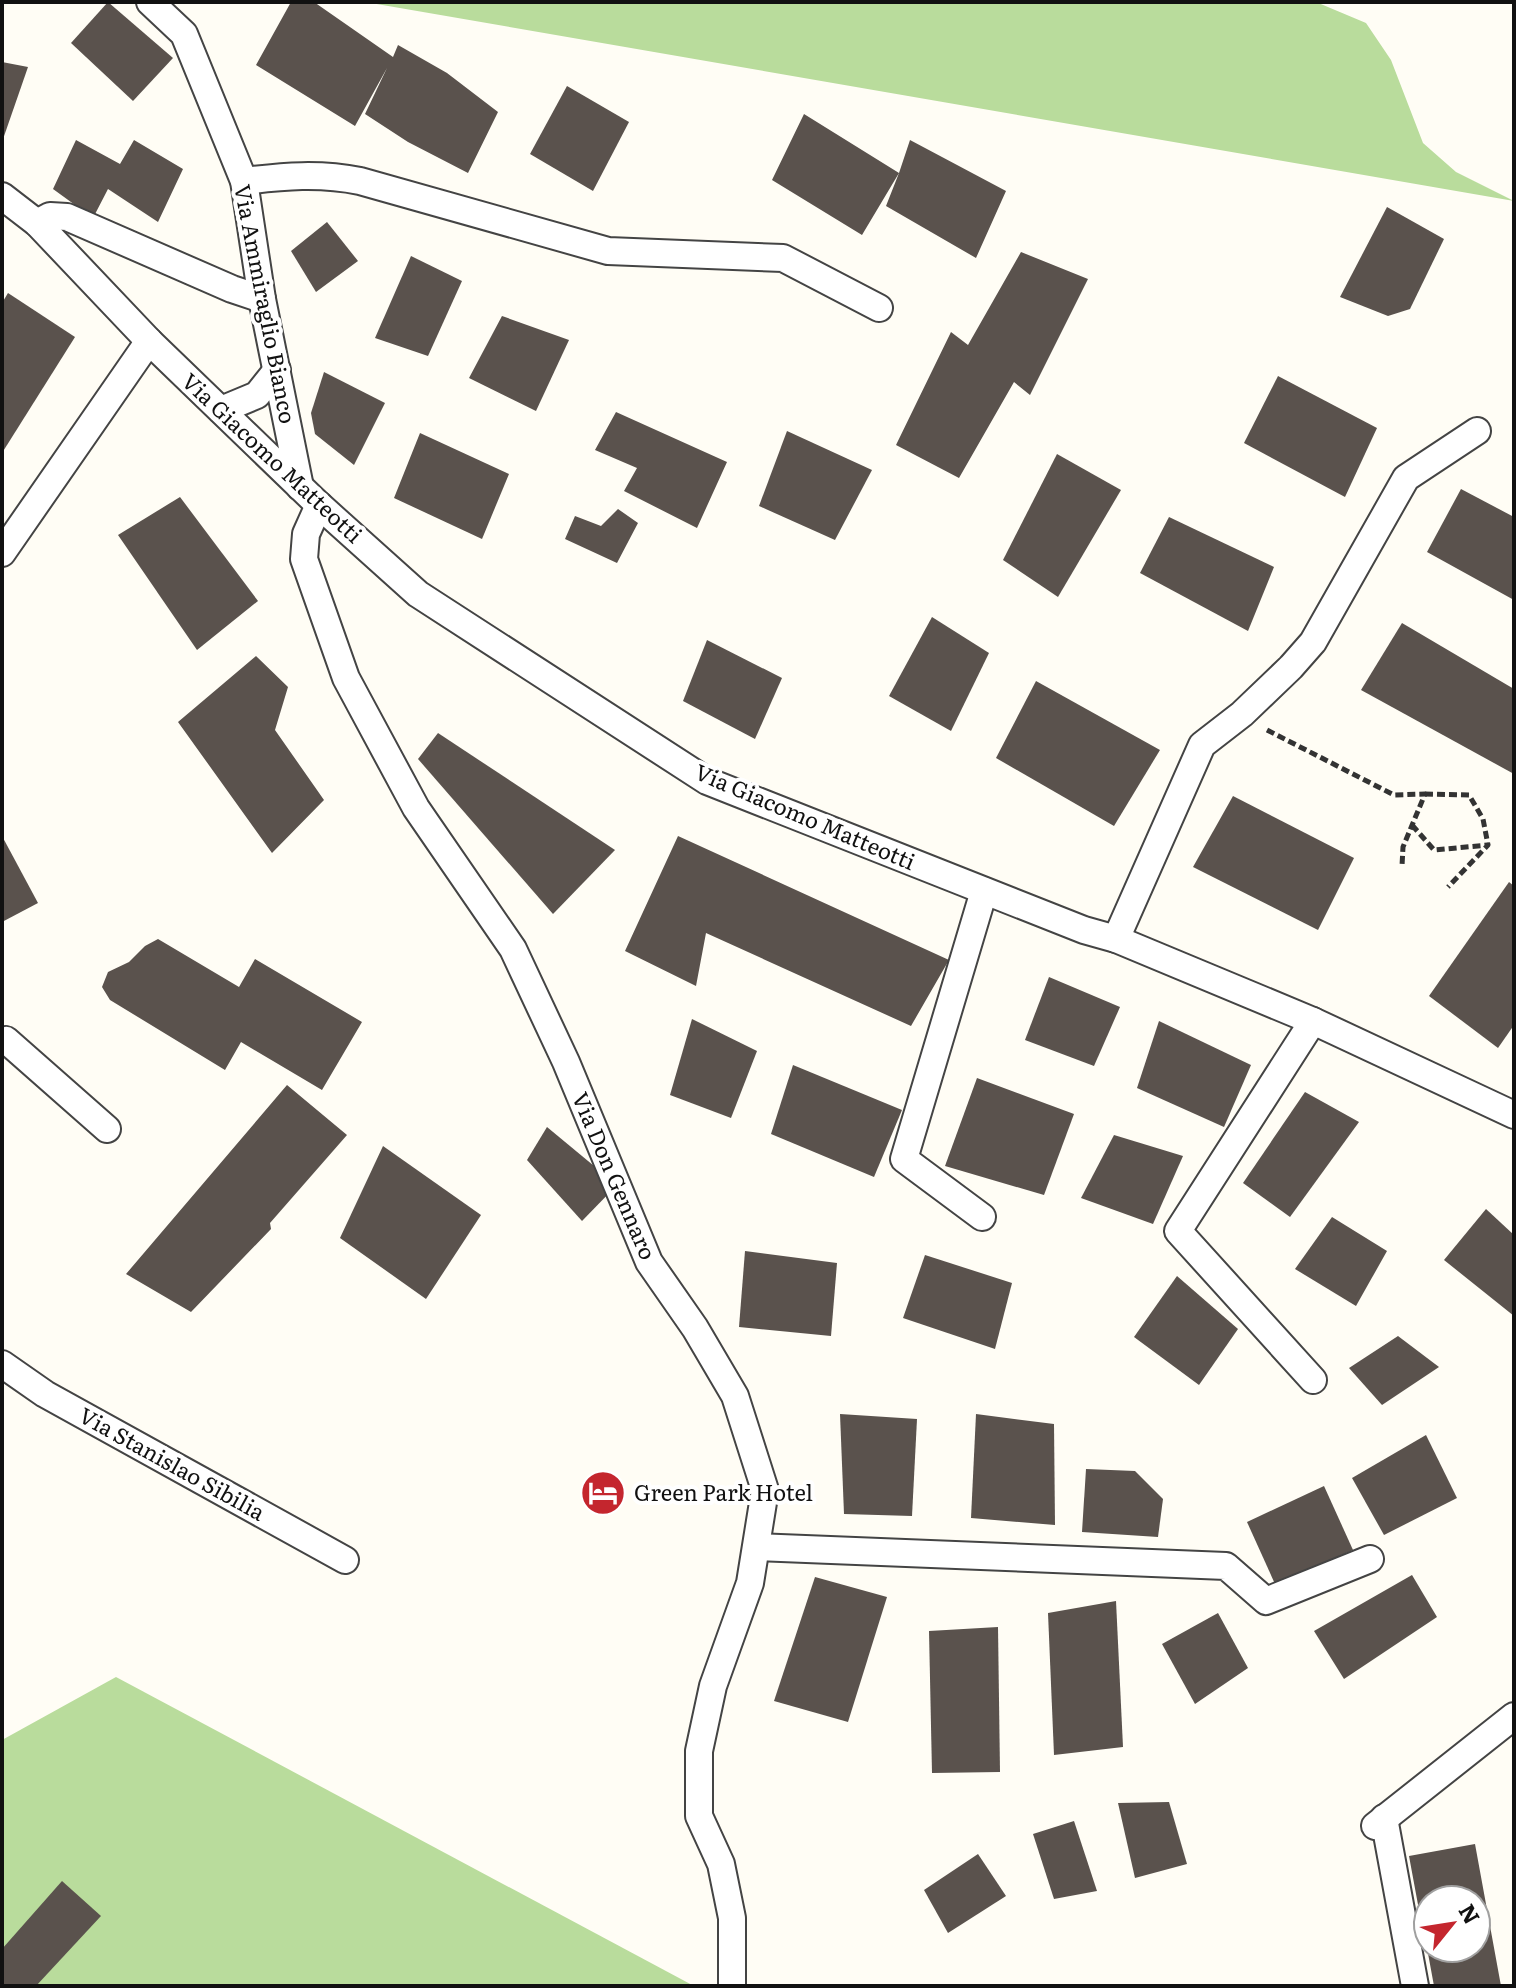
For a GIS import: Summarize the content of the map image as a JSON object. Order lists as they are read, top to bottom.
{
  "streets": {
    "street": [
      "Via Ammiraglio Bianco",
      "Via Giacomo Matteotti",
      "Via Don Gennaro",
      "Via Stanislao Sibilia"
    ]
  },
  "crossings": [
    ["Via Ammiraglio Bianco", "Via Giacomo Matteotti"],
    ["Via Ammiraglio Bianco", "Via Don Gennaro"],
    ["Via Giacomo Matteotti", "Via Don Gennaro"]
  ],
  "places": {
    "hotel": ["Green Park Hotel"]
  },
  "north": "top right"
}
